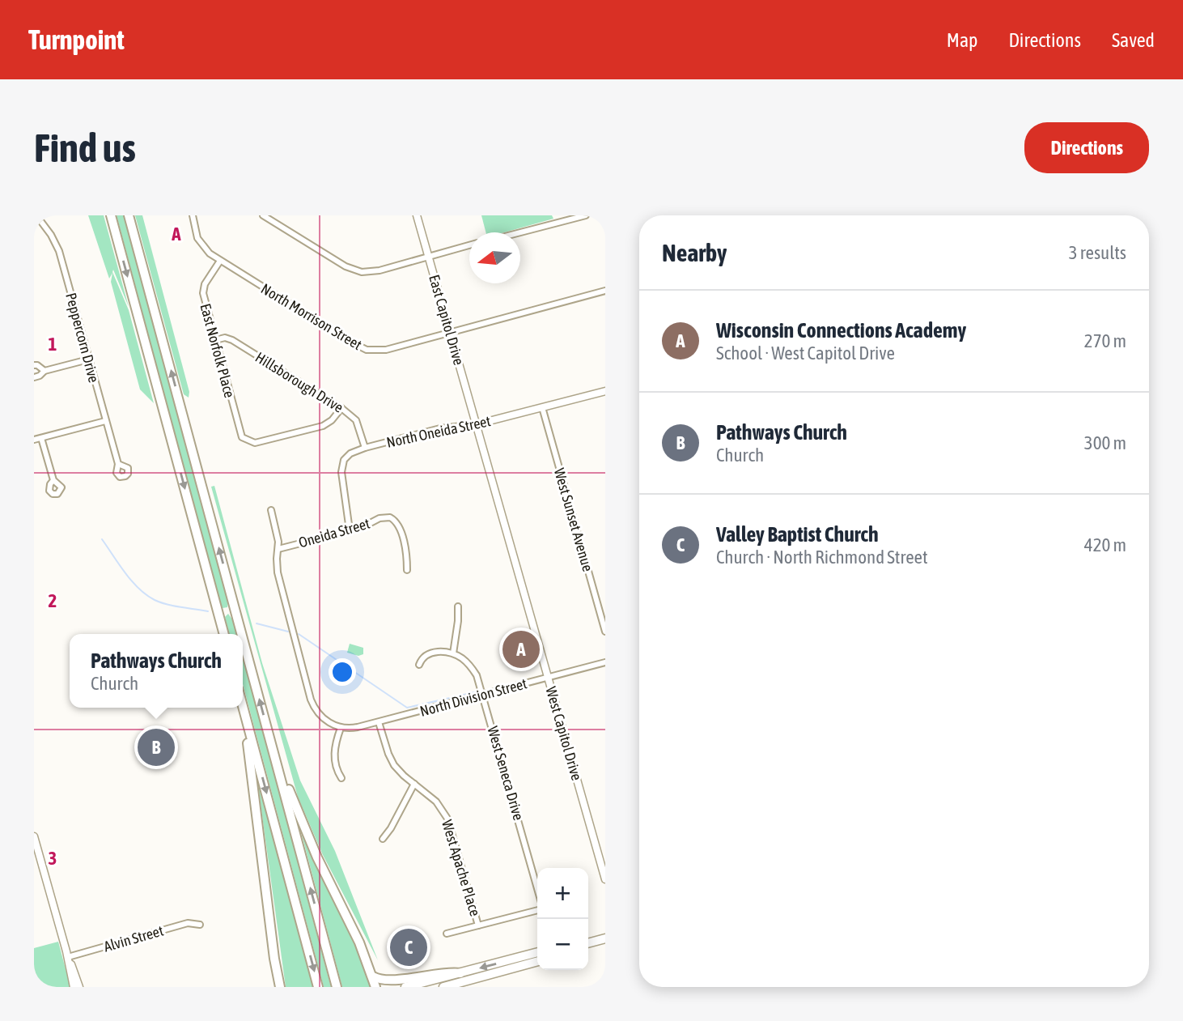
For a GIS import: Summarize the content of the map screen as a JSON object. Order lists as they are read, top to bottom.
{
  "streets": {
    "street": [
      "North Morrison Street",
      "East Capitol Drive",
      "Peppercorn Drive",
      "East Norfolk Place",
      "Hillsborough Drive",
      "North Oneida Street",
      "West Sunset Avenue",
      "Oneida Street",
      "North Division Street",
      "West Capitol Drive",
      "West Seneca Drive",
      "West Apache Place",
      "Alvin Street"
    ]
  },
  "crossings": [
    ["North Morrison Street", "East Capitol Drive"],
    ["North Morrison Street", "East Norfolk Place"],
    ["East Capitol Drive", "North Oneida Street"],
    ["East Capitol Drive", "West Capitol Drive"],
    ["East Norfolk Place", "Hillsborough Drive"],
    ["Hillsborough Drive", "North Oneida Street"],
    ["North Oneida Street", "West Sunset Avenue"],
    ["North Oneida Street", "Oneida Street"],
    ["North Oneida Street", "West Capitol Drive"],
    ["North Division Street", "West Capitol Drive"],
    ["North Division Street", "West Seneca Drive"],
    ["North Division Street", "West Apache Place"]
  ],
  "north": "left",
  "page": {
    "header": "Turnpoint",
    "nav": ["Map", "Directions", "Saved"],
    "buttons": "Directions",
    "title": "Find us",
    "heading": ["Nearby", "3 results"],
    "list": [
      {
        "mark": "A",
        "name": "Wisconsin Connections Academy",
        "note": "School · West Capitol Drive",
        "value": "270 m"
      },
      {
        "mark": "B",
        "name": "Pathways Church",
        "note": "Church",
        "value": "300 m"
      },
      {
        "mark": "C",
        "name": "Valley Baptist Church",
        "note": "Church · North Richmond Street",
        "value": "420 m"
      }
    ],
    "pins": ["A", "B", "C"],
    "popup": ["Pathways Church", "Church"],
    "map_buttons": ["+", "−"]
  },
  "grid": {
    "columns": ["A"],
    "rows": ["1", "2", "3"]
  }
}
